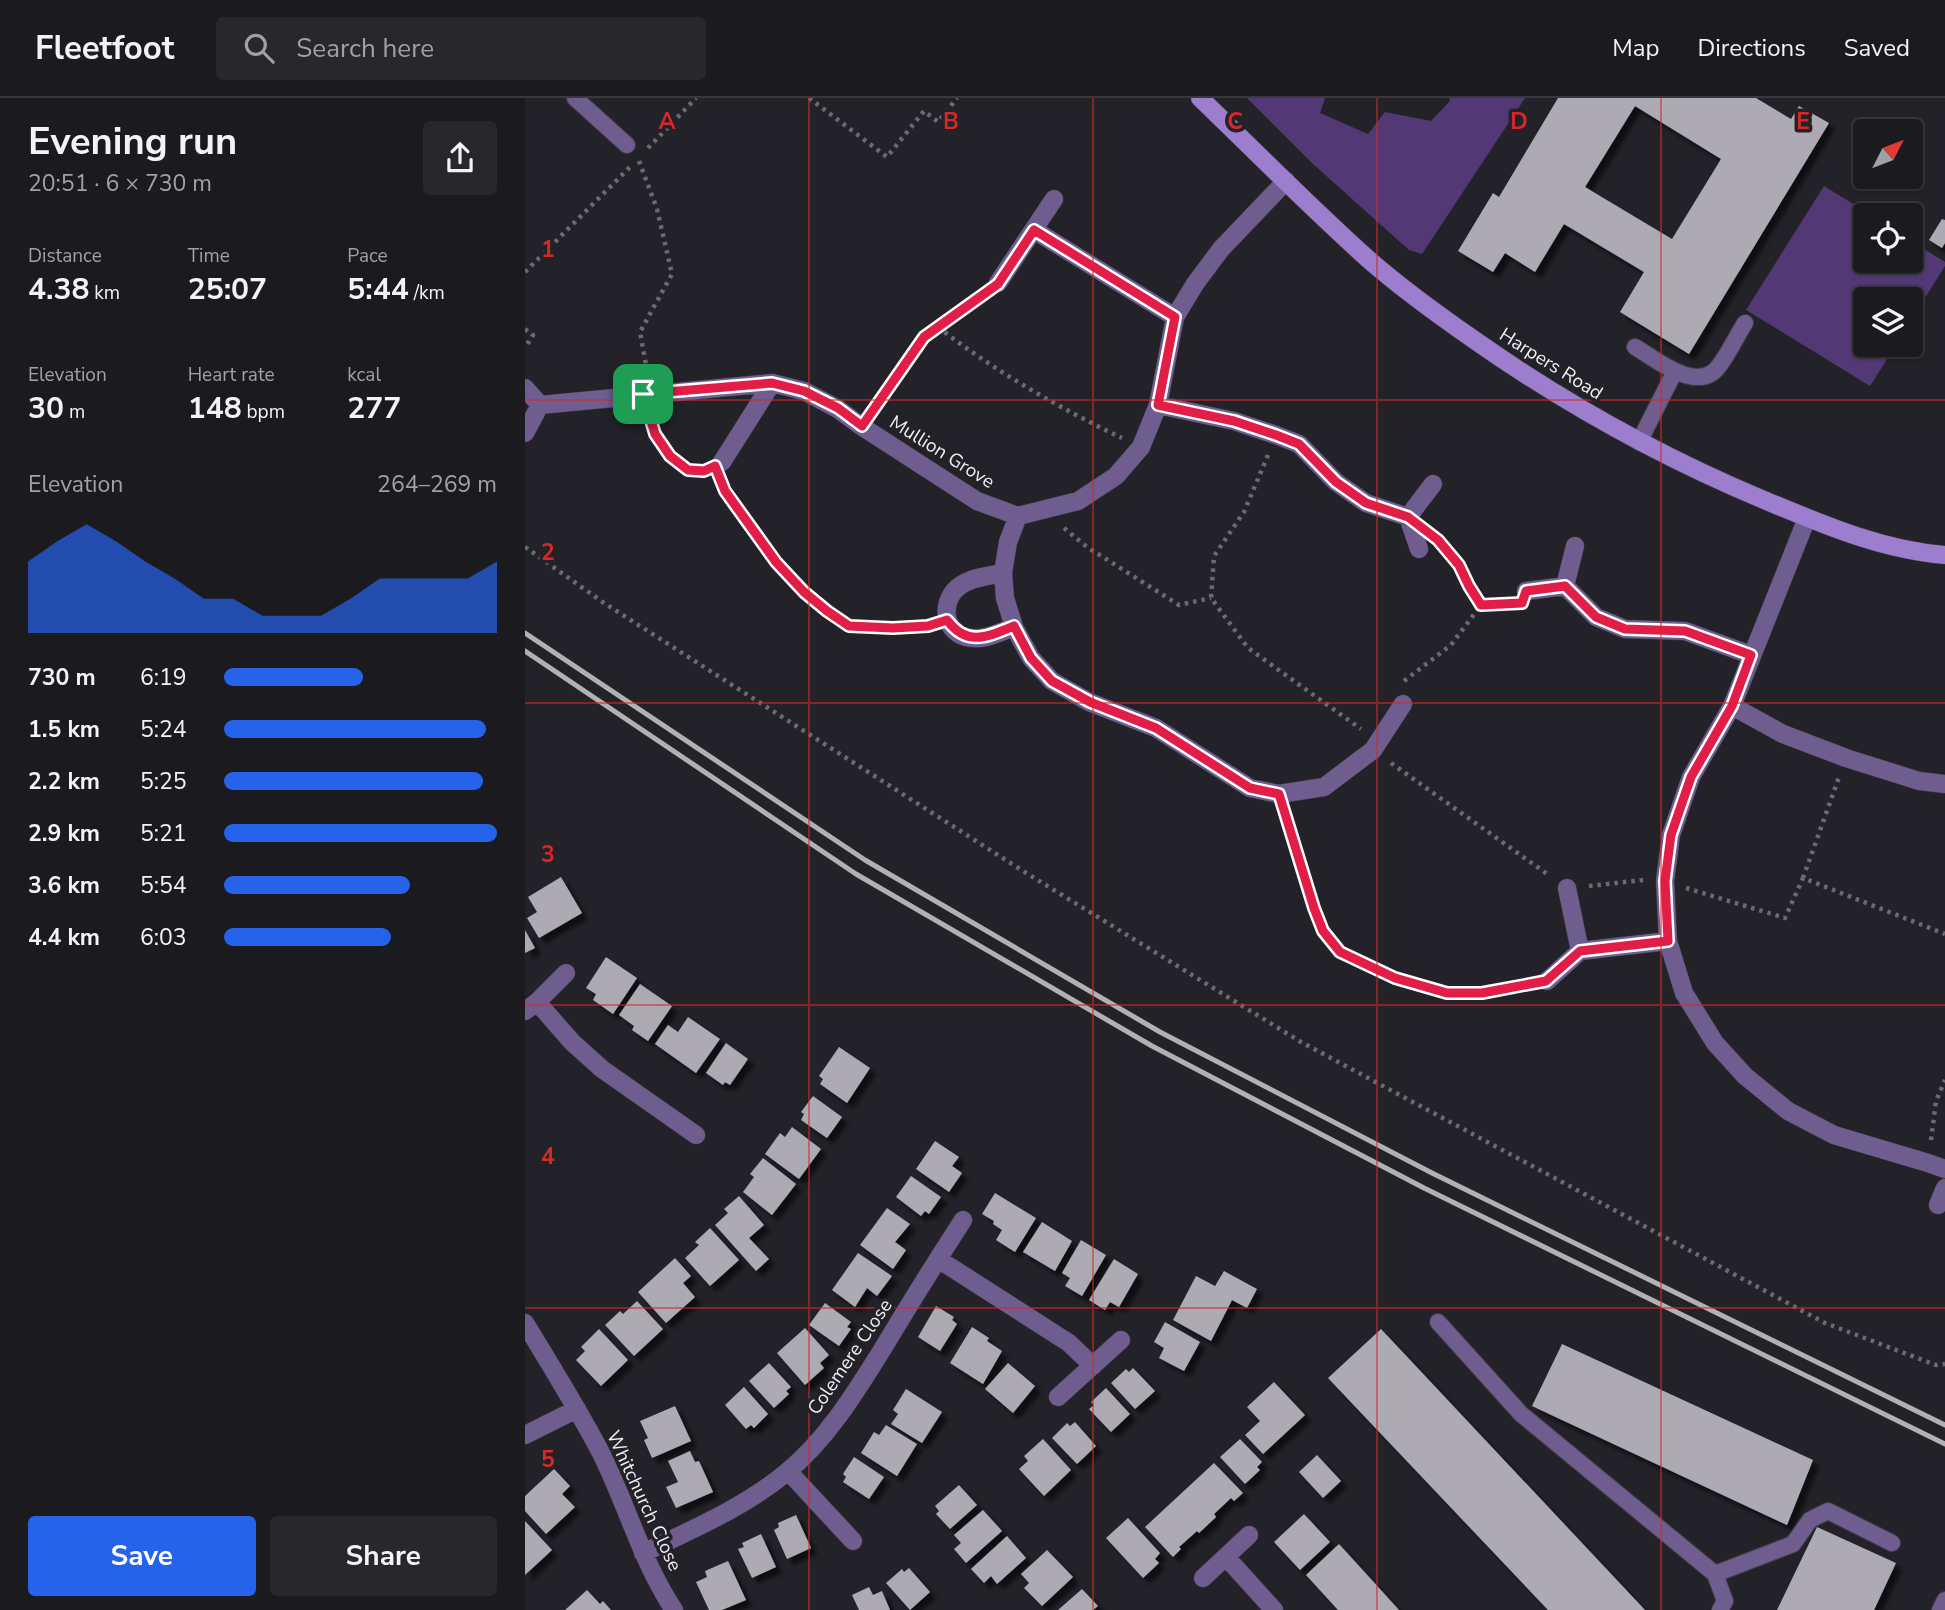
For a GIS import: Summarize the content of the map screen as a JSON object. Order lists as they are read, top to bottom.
{
  "streets": {
    "street": [
      "Harpers Road",
      "Mullion Grove",
      "Colemere Close",
      "Whitchurch Close"
    ]
  },
  "crossings": [
    ["Colemere Close", "Whitchurch Close"]
  ],
  "north": "top right",
  "page": {
    "header": "Fleetfoot",
    "search": "Search here",
    "nav": ["Map", "Directions", "Saved"],
    "heading": ["Evening run", "20:51 · 6 × 730 m"],
    "stats": [
      ["Distance", "4.38 km"],
      ["Time", "25:07"],
      ["Pace", "5:44 /km"],
      ["Elevation", "30 m"],
      ["Heart rate", "148 bpm"],
      ["kcal", "277"]
    ],
    "chart": ["Elevation", "264–269 m"],
    "list": [
      {
        "name": "730 m",
        "note": "6:19"
      },
      {
        "name": "1.5 km",
        "note": "5:24"
      },
      {
        "name": "2.2 km",
        "note": "5:25"
      },
      {
        "name": "2.9 km",
        "note": "5:21"
      },
      {
        "name": "3.6 km",
        "note": "5:54"
      },
      {
        "name": "4.4 km",
        "note": "6:03"
      }
    ],
    "buttons": ["Save", "Share"]
  },
  "grid": {
    "columns": [
      "A",
      "B",
      "C",
      "D",
      "E"
    ],
    "rows": [
      "1",
      "2",
      "3",
      "4",
      "5"
    ]
  }
}
